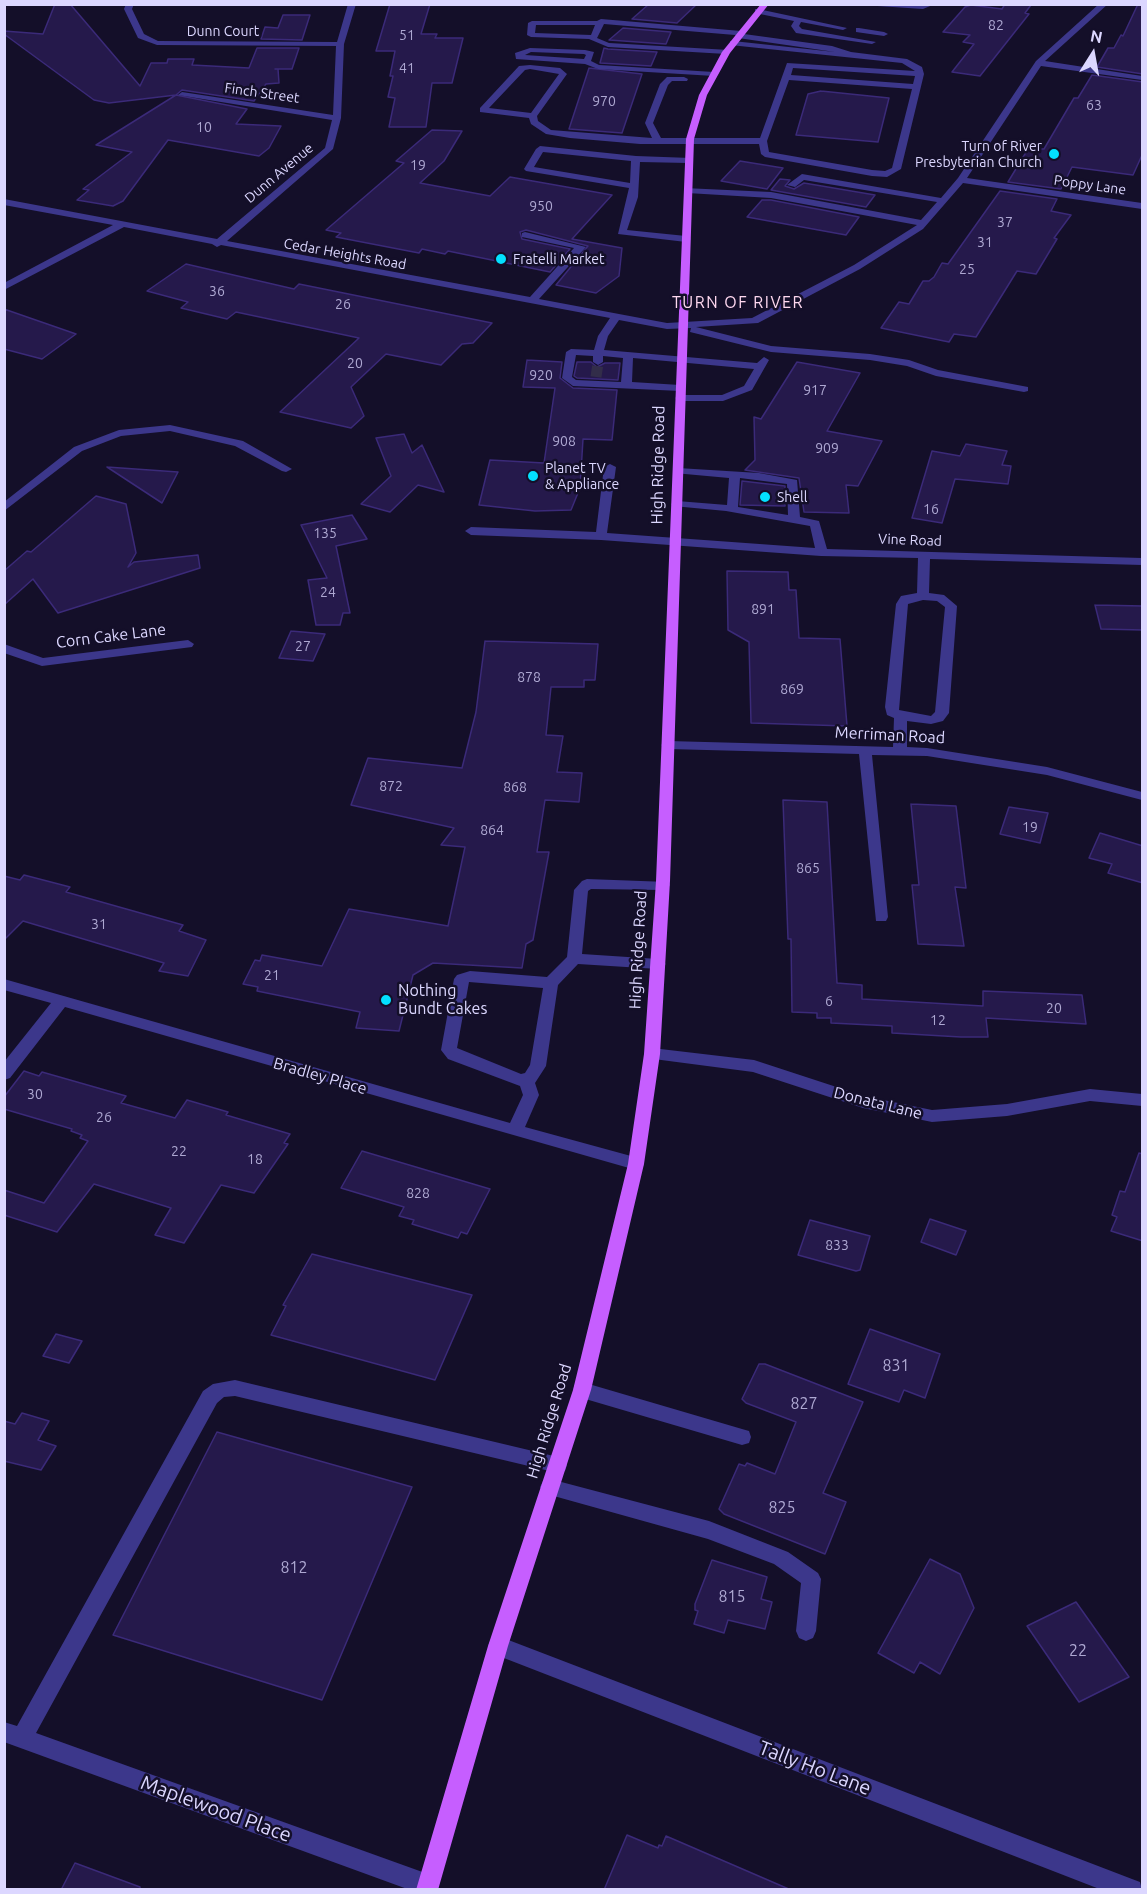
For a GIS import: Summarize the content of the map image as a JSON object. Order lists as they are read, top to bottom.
{
  "streets": {
    "main road": ["High Ridge Road"],
    "street": [
      "Dunn Court",
      "Finch Street",
      "Dunn Avenue",
      "Poppy Lane",
      "Cedar Heights Road",
      "Vine Road",
      "Corn Cake Lane",
      "Merriman Road",
      "Bradley Place",
      "Donata Lane",
      "Tally Ho Lane",
      "Maplewood Place"
    ]
  },
  "crossings": [
    ["Dunn Court", "Dunn Avenue"],
    ["Finch Street", "Dunn Avenue"],
    ["Dunn Avenue", "Cedar Heights Road"],
    ["Cedar Heights Road", "High Ridge Road"],
    ["High Ridge Road", "Vine Road"],
    ["High Ridge Road", "Merriman Road"],
    ["High Ridge Road", "Bradley Place"],
    ["High Ridge Road", "Donata Lane"],
    ["High Ridge Road", "Tally Ho Lane"],
    ["High Ridge Road", "Maplewood Place"]
  ],
  "districts": ["TURN OF RIVER"],
  "places": [
    "Turn of River Presbyterian Church",
    "Fratelli Market",
    "Planet TV & Appliance",
    "Shell",
    "Nothing Bundt Cakes"
  ],
  "house_numbers": [
    "82",
    "51",
    "41",
    "970",
    "63",
    "10",
    "19",
    "950",
    "37",
    "31",
    "25",
    "36",
    "26",
    "20",
    "920",
    "917",
    "908",
    "909",
    "16",
    "135",
    "24",
    "891",
    "27",
    "878",
    "869",
    "872",
    "868",
    "19",
    "864",
    "865",
    "31",
    "21",
    "6",
    "20",
    "12",
    "30",
    "26",
    "22",
    "18",
    "828",
    "833",
    "831",
    "827",
    "825",
    "812",
    "815",
    "22"
  ],
  "north": "top"
}
